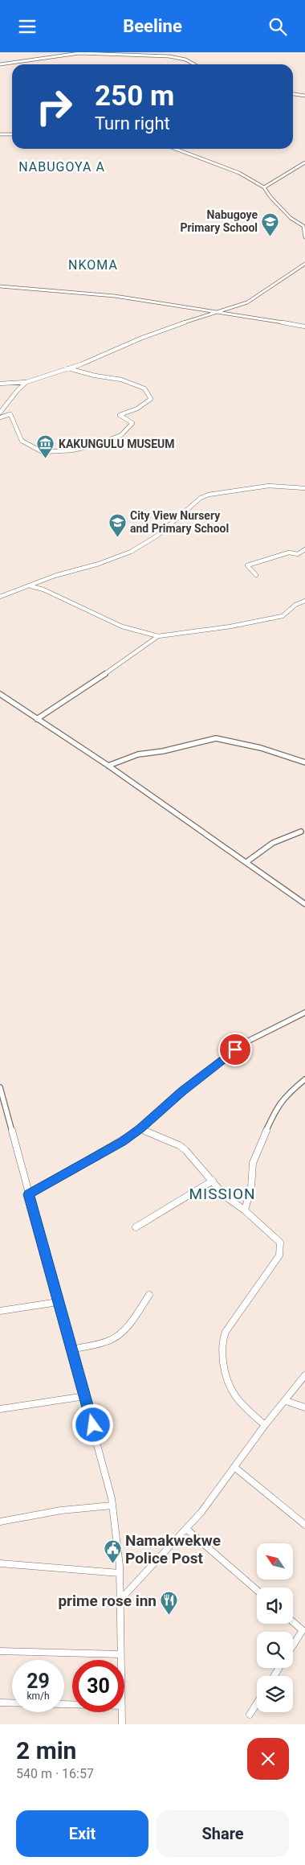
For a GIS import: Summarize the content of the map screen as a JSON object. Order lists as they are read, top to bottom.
{
  "districts": ["NABUGOYA A", "NKOMA", "MISSION"],
  "places": {
    "school or university": ["Nabugoye Primary School", "City View Nursery and Primary School"],
    "museum": ["KAKUNGULU MUSEUM"],
    "public building": ["Namakwekwe Police Post"],
    "restaurant": ["prime rose inn"]
  },
  "north": "top left",
  "page": {
    "header": "Beeline",
    "turn": ["250 m", "Turn right"],
    "speed": "29 km/h",
    "limit": "30",
    "heading": ["2 min", "540 m · 16:57"],
    "buttons": ["Exit", "Share"]
  }
}
